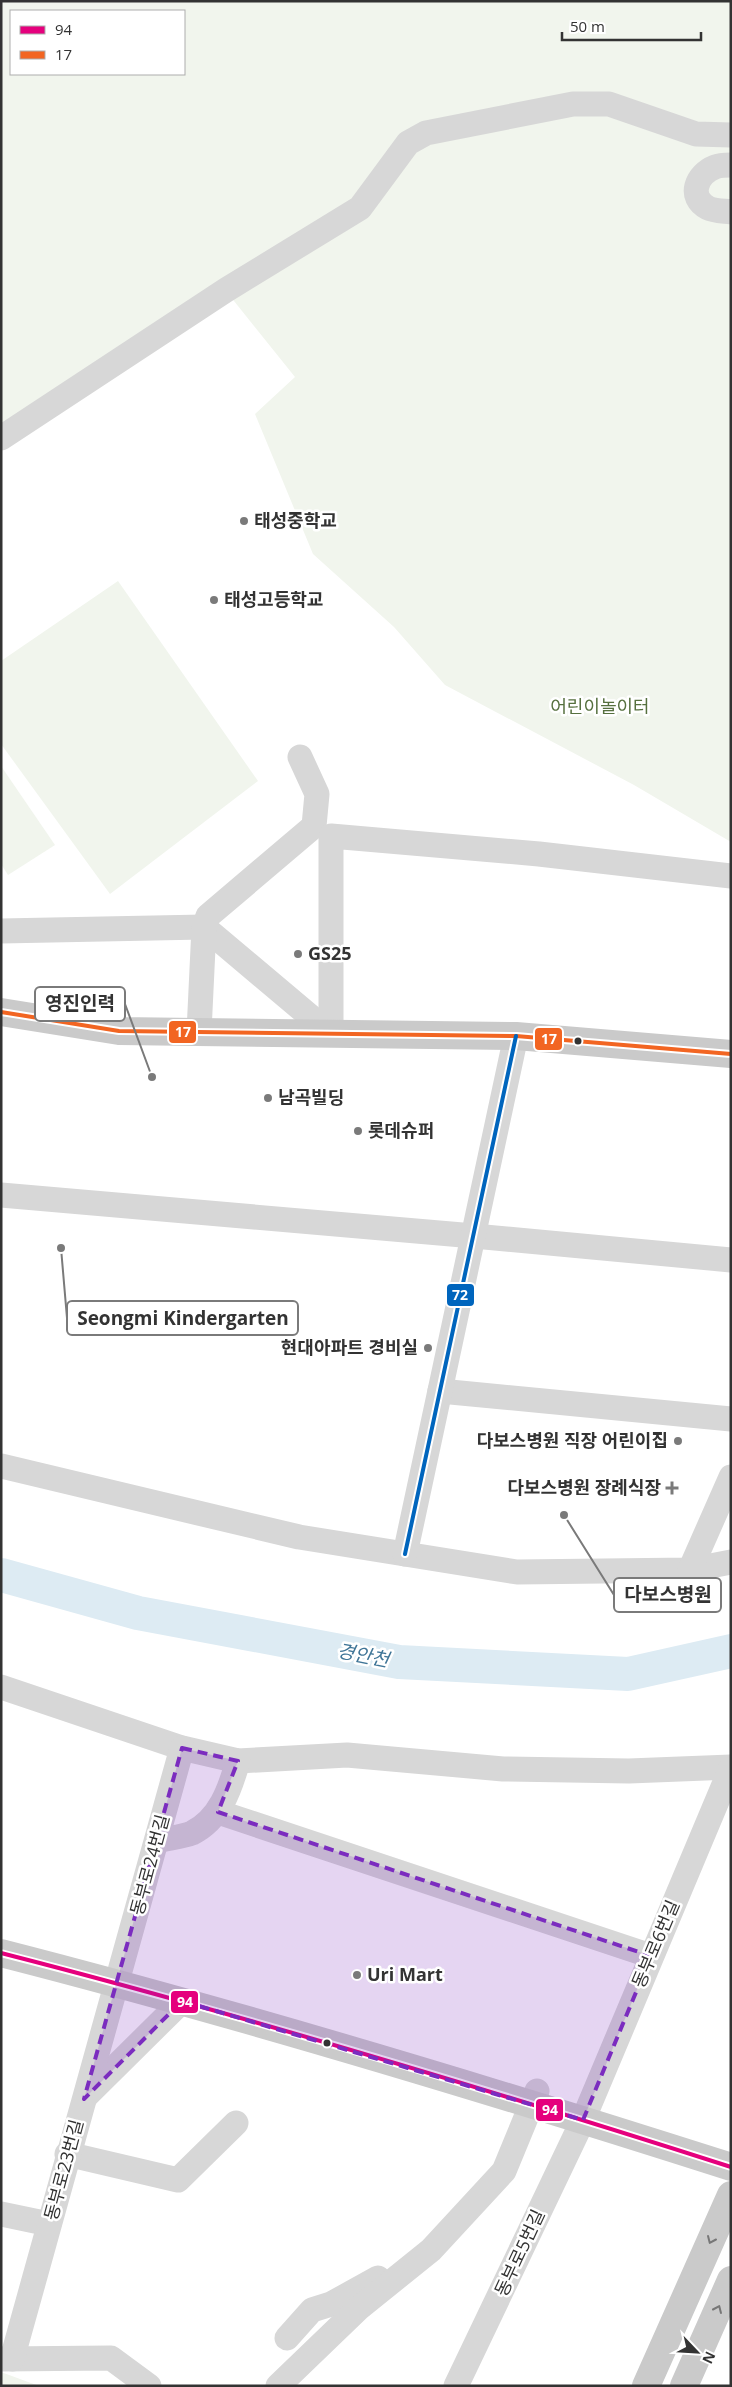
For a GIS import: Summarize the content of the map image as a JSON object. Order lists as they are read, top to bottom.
{
  "streets": {
    "street": [
      "동부로24번길",
      "동부로6번길",
      "동부로23번길",
      "동부로5번길"
    ]
  },
  "crossings": [
    ["동부로24번길", "동부로23번길"],
    ["동부로6번길", "동부로5번길"]
  ],
  "water": ["경안천"],
  "parks": ["어린이놀이터"],
  "places": {
    "other": [
      "태성중학교",
      "태성고등학교",
      "GS25",
      "영진인력",
      "남곡빌딩",
      "롯데슈퍼",
      "Seongmi Kindergarten",
      "현대아파트 경비실",
      "다보스병원 직장 어린이집",
      "다보스병원",
      "Uri Mart"
    ],
    "health": ["다보스병원 장례식장"]
  },
  "lines": ["transit line 17", "transit line 72", "transit line 94"],
  "legend": ["94", "17"],
  "scale_bar": "50 m",
  "north": "bottom right"
}
